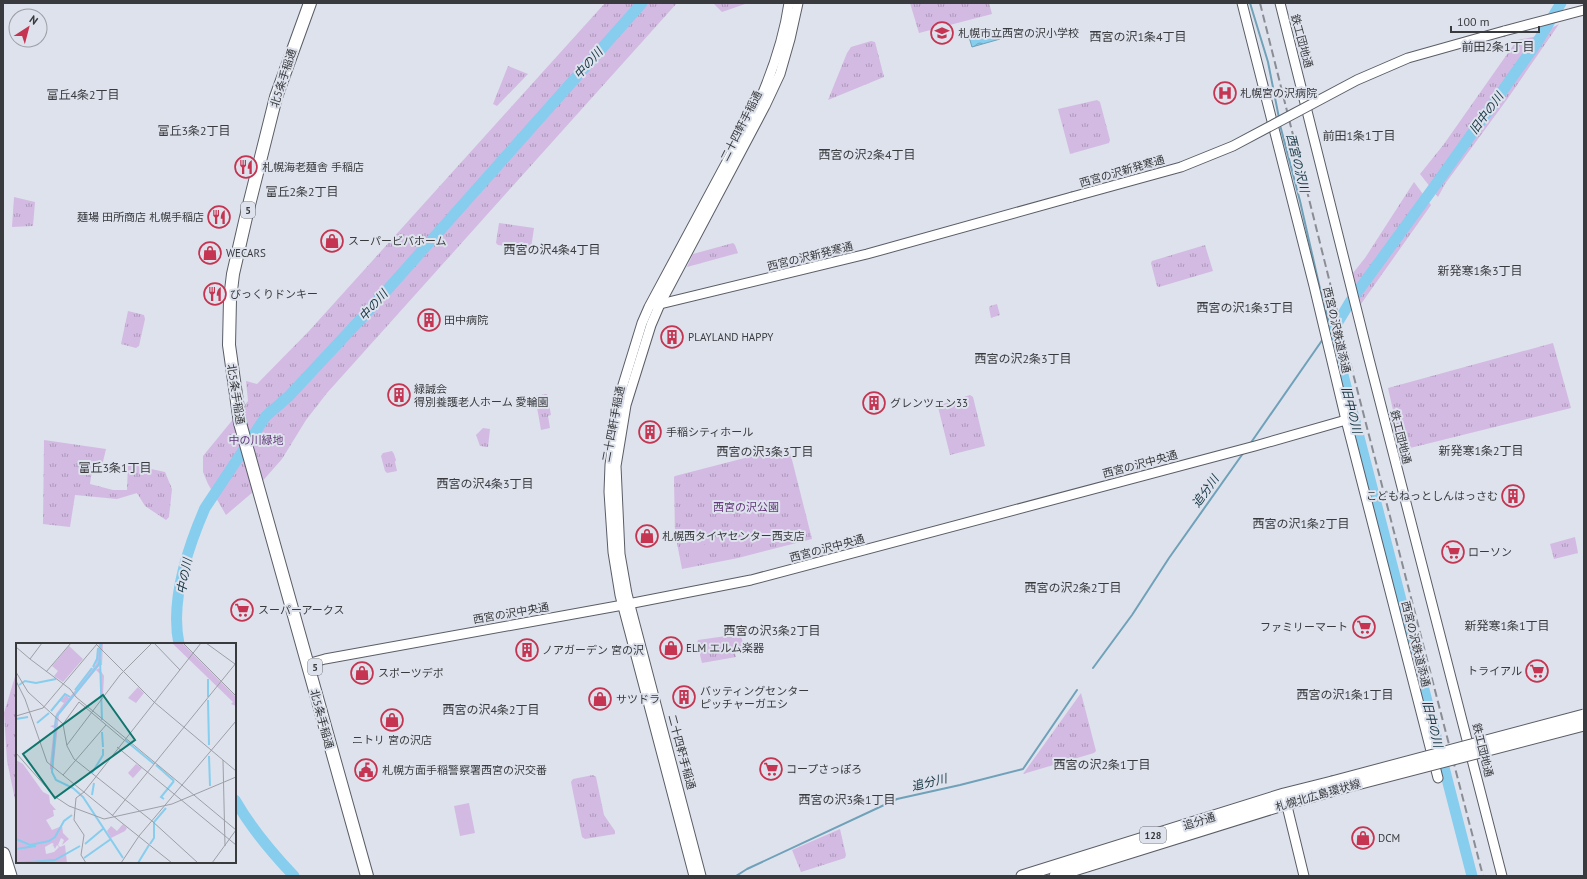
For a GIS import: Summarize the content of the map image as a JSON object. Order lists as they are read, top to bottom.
{
  "streets": {
    "highway": ["北5条手稲通", "5"],
    "main road": ["札幌北広島環状線", "追分通", "128"],
    "street": [
      "鉄工団地通",
      "二十四軒手稲通",
      "西宮の沢新発寒通",
      "西宮の沢鉄道添通",
      "西宮の沢中央通"
    ]
  },
  "crossings": [
    ["北5条手稲通", "西宮の沢中央通"],
    ["二十四軒手稲通", "西宮の沢新発寒通"],
    ["二十四軒手稲通", "西宮の沢中央通"],
    ["西宮の沢鉄道添通", "西宮の沢中央通"],
    ["札幌北広島環状線", "追分通"]
  ],
  "districts": [
    "西宮の沢1条4丁目",
    "前田2条1丁目",
    "富丘4条2丁目",
    "富丘3条2丁目",
    "前田1条1丁目",
    "西宮の沢2条4丁目",
    "富丘2条2丁目",
    "西宮の沢4条4丁目",
    "新発寒1条3丁目",
    "西宮の沢1条3丁目",
    "西宮の沢2条3丁目",
    "新発寒1条2丁目",
    "西宮の沢3条3丁目",
    "富丘3条1丁目",
    "西宮の沢4条3丁目",
    "西宮の沢1条2丁目",
    "西宮の沢2条2丁目",
    "新発寒1条1丁目",
    "西宮の沢3条2丁目",
    "西宮の沢1条1丁目",
    "西宮の沢4条2丁目",
    "西宮の沢2条1丁目",
    "西宮の沢3条1丁目"
  ],
  "water": [
    "中の川",
    "旧中の川",
    "西宮の沢川",
    "追分川"
  ],
  "parks": ["中の川緑地", "西宮の沢公園"],
  "places": {
    "school or university": ["札幌市立西宮の沢小学校"],
    "hospital": ["札幌宮の沢病院"],
    "restaurant": ["札幌海老麺舎 手稲店", "麺場 田所商店 札幌手稲店", "びっくりドンキー"],
    "shop": [
      "スーパービバホーム",
      "WECARS",
      "札幌西タイヤセンター西支店",
      "ELM エルム楽器",
      "スポーツデポ",
      "サツドラ",
      "ニトリ 宮の沢店",
      "DCM"
    ],
    "building": [
      "田中病院",
      "PLAYLAND HAPPY",
      "緑誠会 得別養護老人ホーム 愛輪園",
      "グレンツェン33",
      "手稲シティホール",
      "こどもねっとしんはっさむ",
      "ノアガーデン 宮の沢",
      "バッティングセンター ピッチャーガエシ"
    ],
    "supermarket": [
      "ローソン",
      "スーパーアークス",
      "ファミリーマート",
      "トライアル",
      "コープさっぽろ"
    ],
    "public building": ["札幌方面手稲警察署西宮の沢交番"]
  },
  "scale_bar": "100 m",
  "north": "top right"
}
